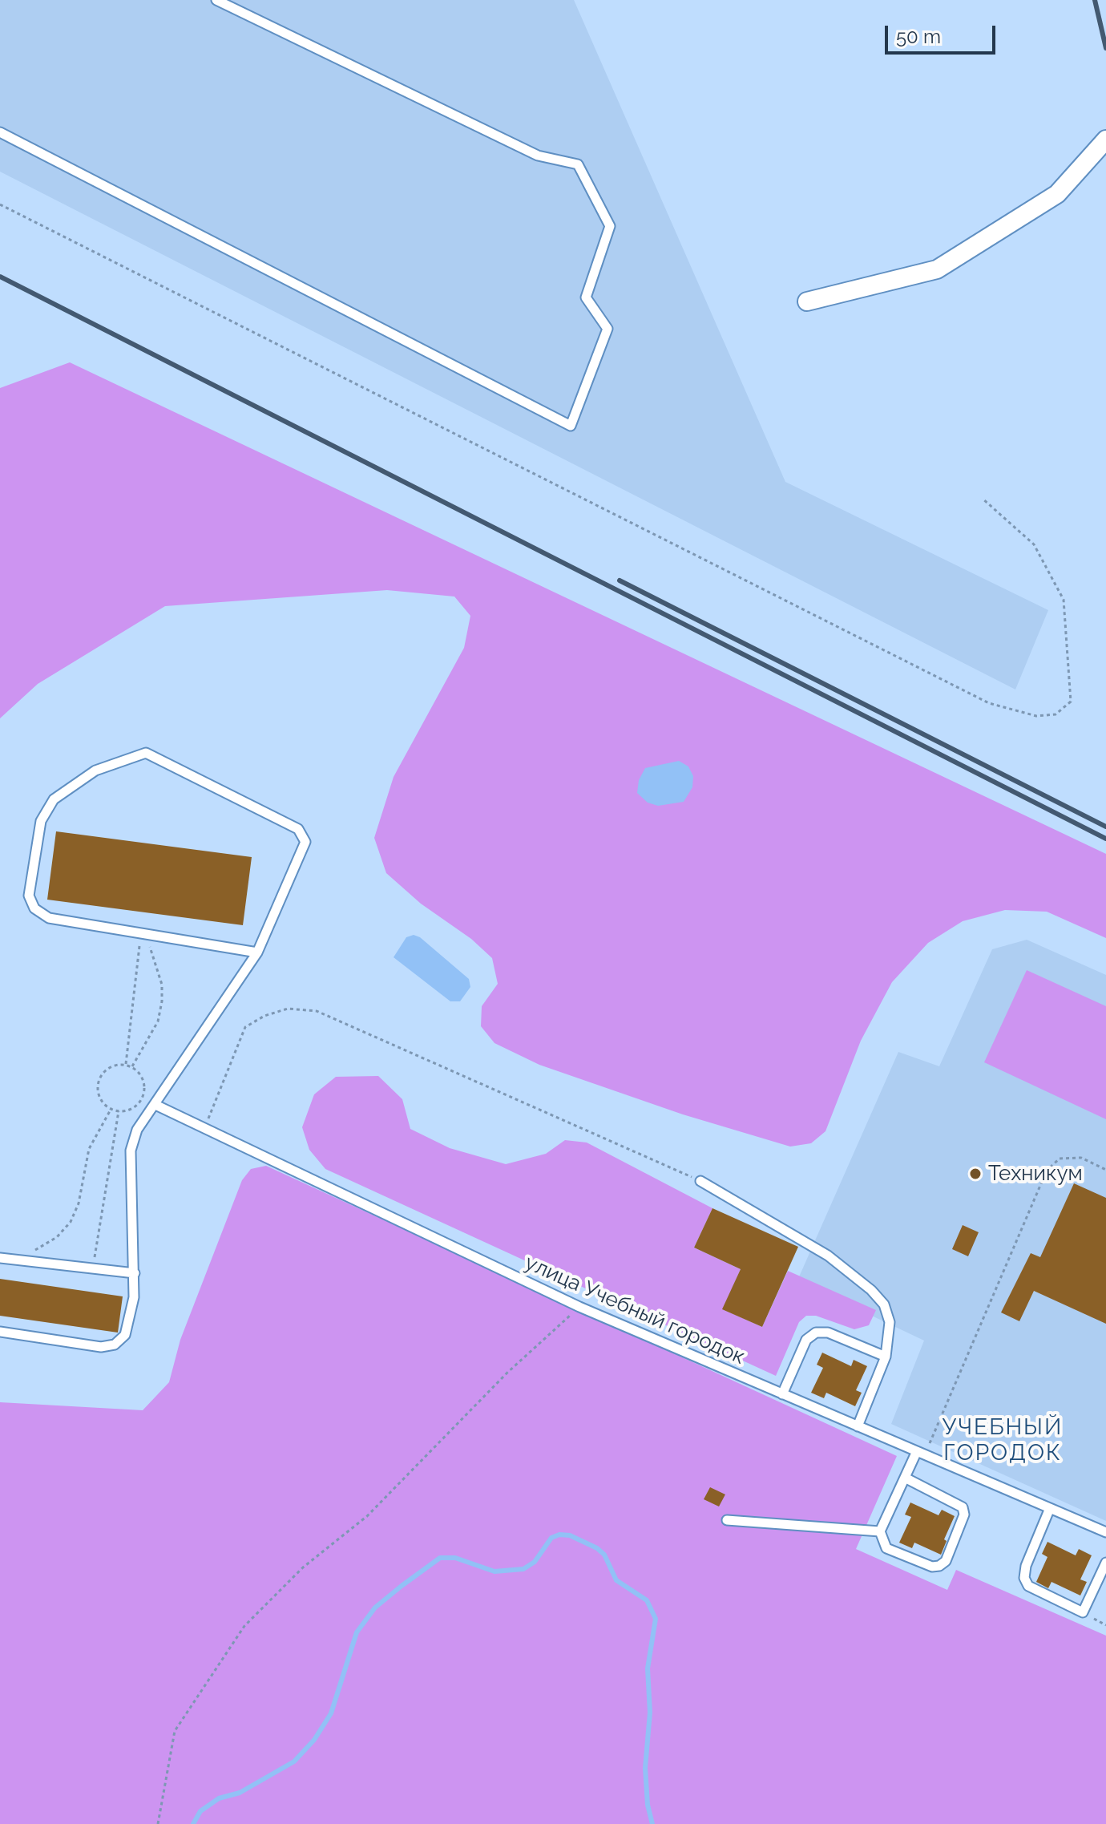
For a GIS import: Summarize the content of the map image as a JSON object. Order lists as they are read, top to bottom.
{
  "streets": {
    "lane": ["улица Учебный городок"]
  },
  "districts": ["УЧЕБНЫЙ ГОРОДОК"],
  "places": ["Техникум"],
  "scale_bar": "50 m"
}
